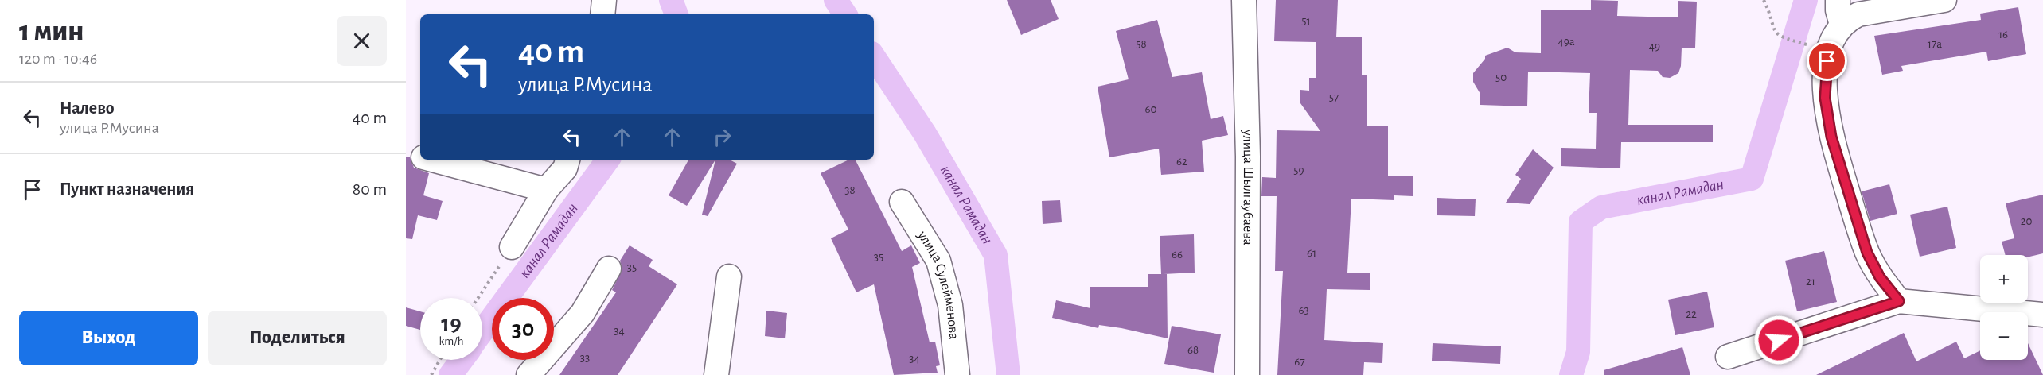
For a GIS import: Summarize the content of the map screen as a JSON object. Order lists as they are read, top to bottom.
{
  "streets": {
    "street": ["улица Шылгаубаева", "улица Сулейменова"]
  },
  "water": ["канал Рамадан"],
  "house_numbers": [
    "51",
    "16",
    "49а",
    "58",
    "17а",
    "49",
    "50",
    "57",
    "60",
    "62",
    "59",
    "38",
    "20",
    "61",
    "66",
    "35",
    "35",
    "21",
    "63",
    "22",
    "34",
    "68",
    "33",
    "34",
    "67"
  ],
  "page": {
    "heading": ["1 мин", "120 m · 10:46"],
    "turn": ["40 m", "улица Р.Мусина"],
    "list": [
      {
        "name": "Налево",
        "note": "улица Р.Мусина",
        "value": "40 m"
      },
      {
        "name": "Пункт назначения",
        "value": "80 m"
      }
    ],
    "map_buttons": ["+", "−"],
    "speed": "19 km/h",
    "limit": "30",
    "buttons": ["Выход", "Поделиться"]
  }
}
